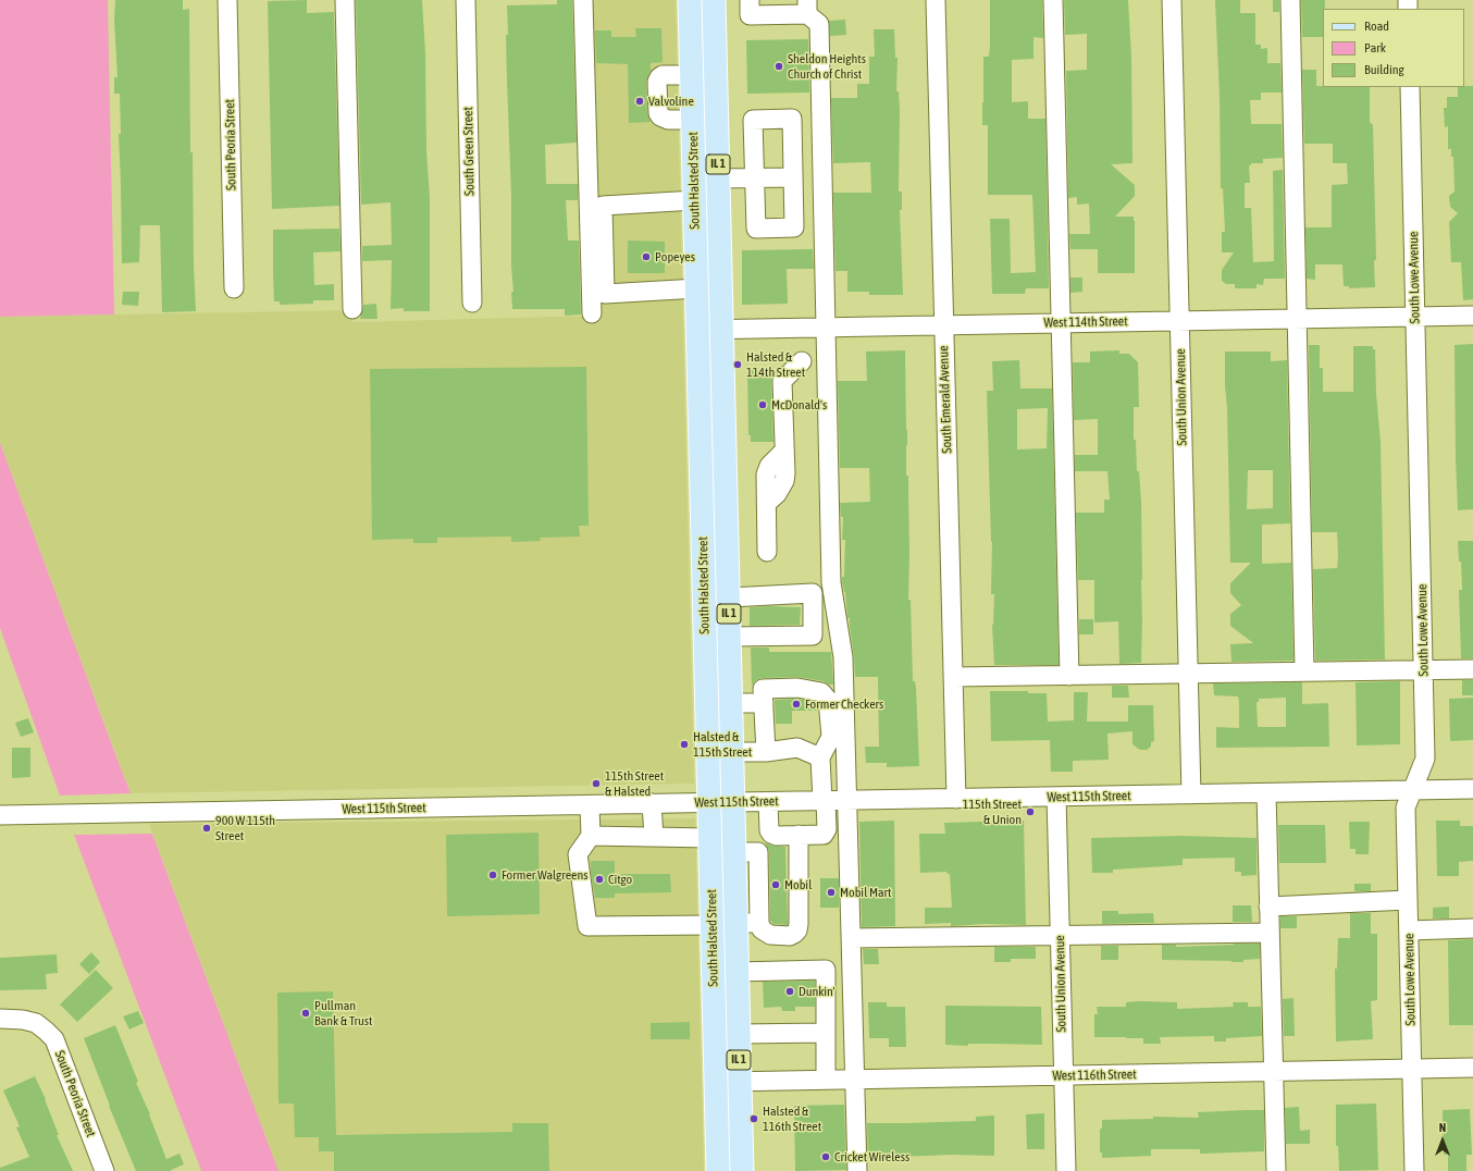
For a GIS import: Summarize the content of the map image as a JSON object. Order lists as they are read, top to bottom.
{
  "streets": {
    "main road": ["IL 1", "South Halsted Street"],
    "street": [
      "South Peoria Street",
      "South Green Street",
      "South Lowe Avenue",
      "West 114th Street",
      "South Union Avenue",
      "South Emerald Avenue",
      "West 115th Street",
      "West 116th Street"
    ]
  },
  "crossings": [
    ["South Halsted Street", "West 114th Street"],
    ["South Halsted Street", "West 115th Street"],
    ["South Halsted Street", "West 116th Street"],
    ["South Lowe Avenue", "West 114th Street"],
    ["South Lowe Avenue", "West 115th Street"],
    ["South Lowe Avenue", "West 116th Street"],
    ["West 114th Street", "South Union Avenue"],
    ["West 114th Street", "South Emerald Avenue"],
    ["South Union Avenue", "West 115th Street"],
    ["South Union Avenue", "West 116th Street"],
    ["South Emerald Avenue", "West 115th Street"]
  ],
  "places": [
    "Sheldon Heights Church of Christ",
    "Valvoline",
    "Popeyes",
    "Halsted & 114th Street",
    "McDonald's",
    "Former Checkers",
    "Halsted & 115th Street",
    "115th Street & Halsted",
    "115th Street & Union",
    "900 W 115th Street",
    "Former Walgreens",
    "Citgo",
    "Mobil",
    "Mobil Mart",
    "Dunkin'",
    "Pullman Bank & Trust",
    "Halsted & 116th Street",
    "Cricket Wireless"
  ],
  "legend": ["Road", "Park", "Building"],
  "north": "top"
}
